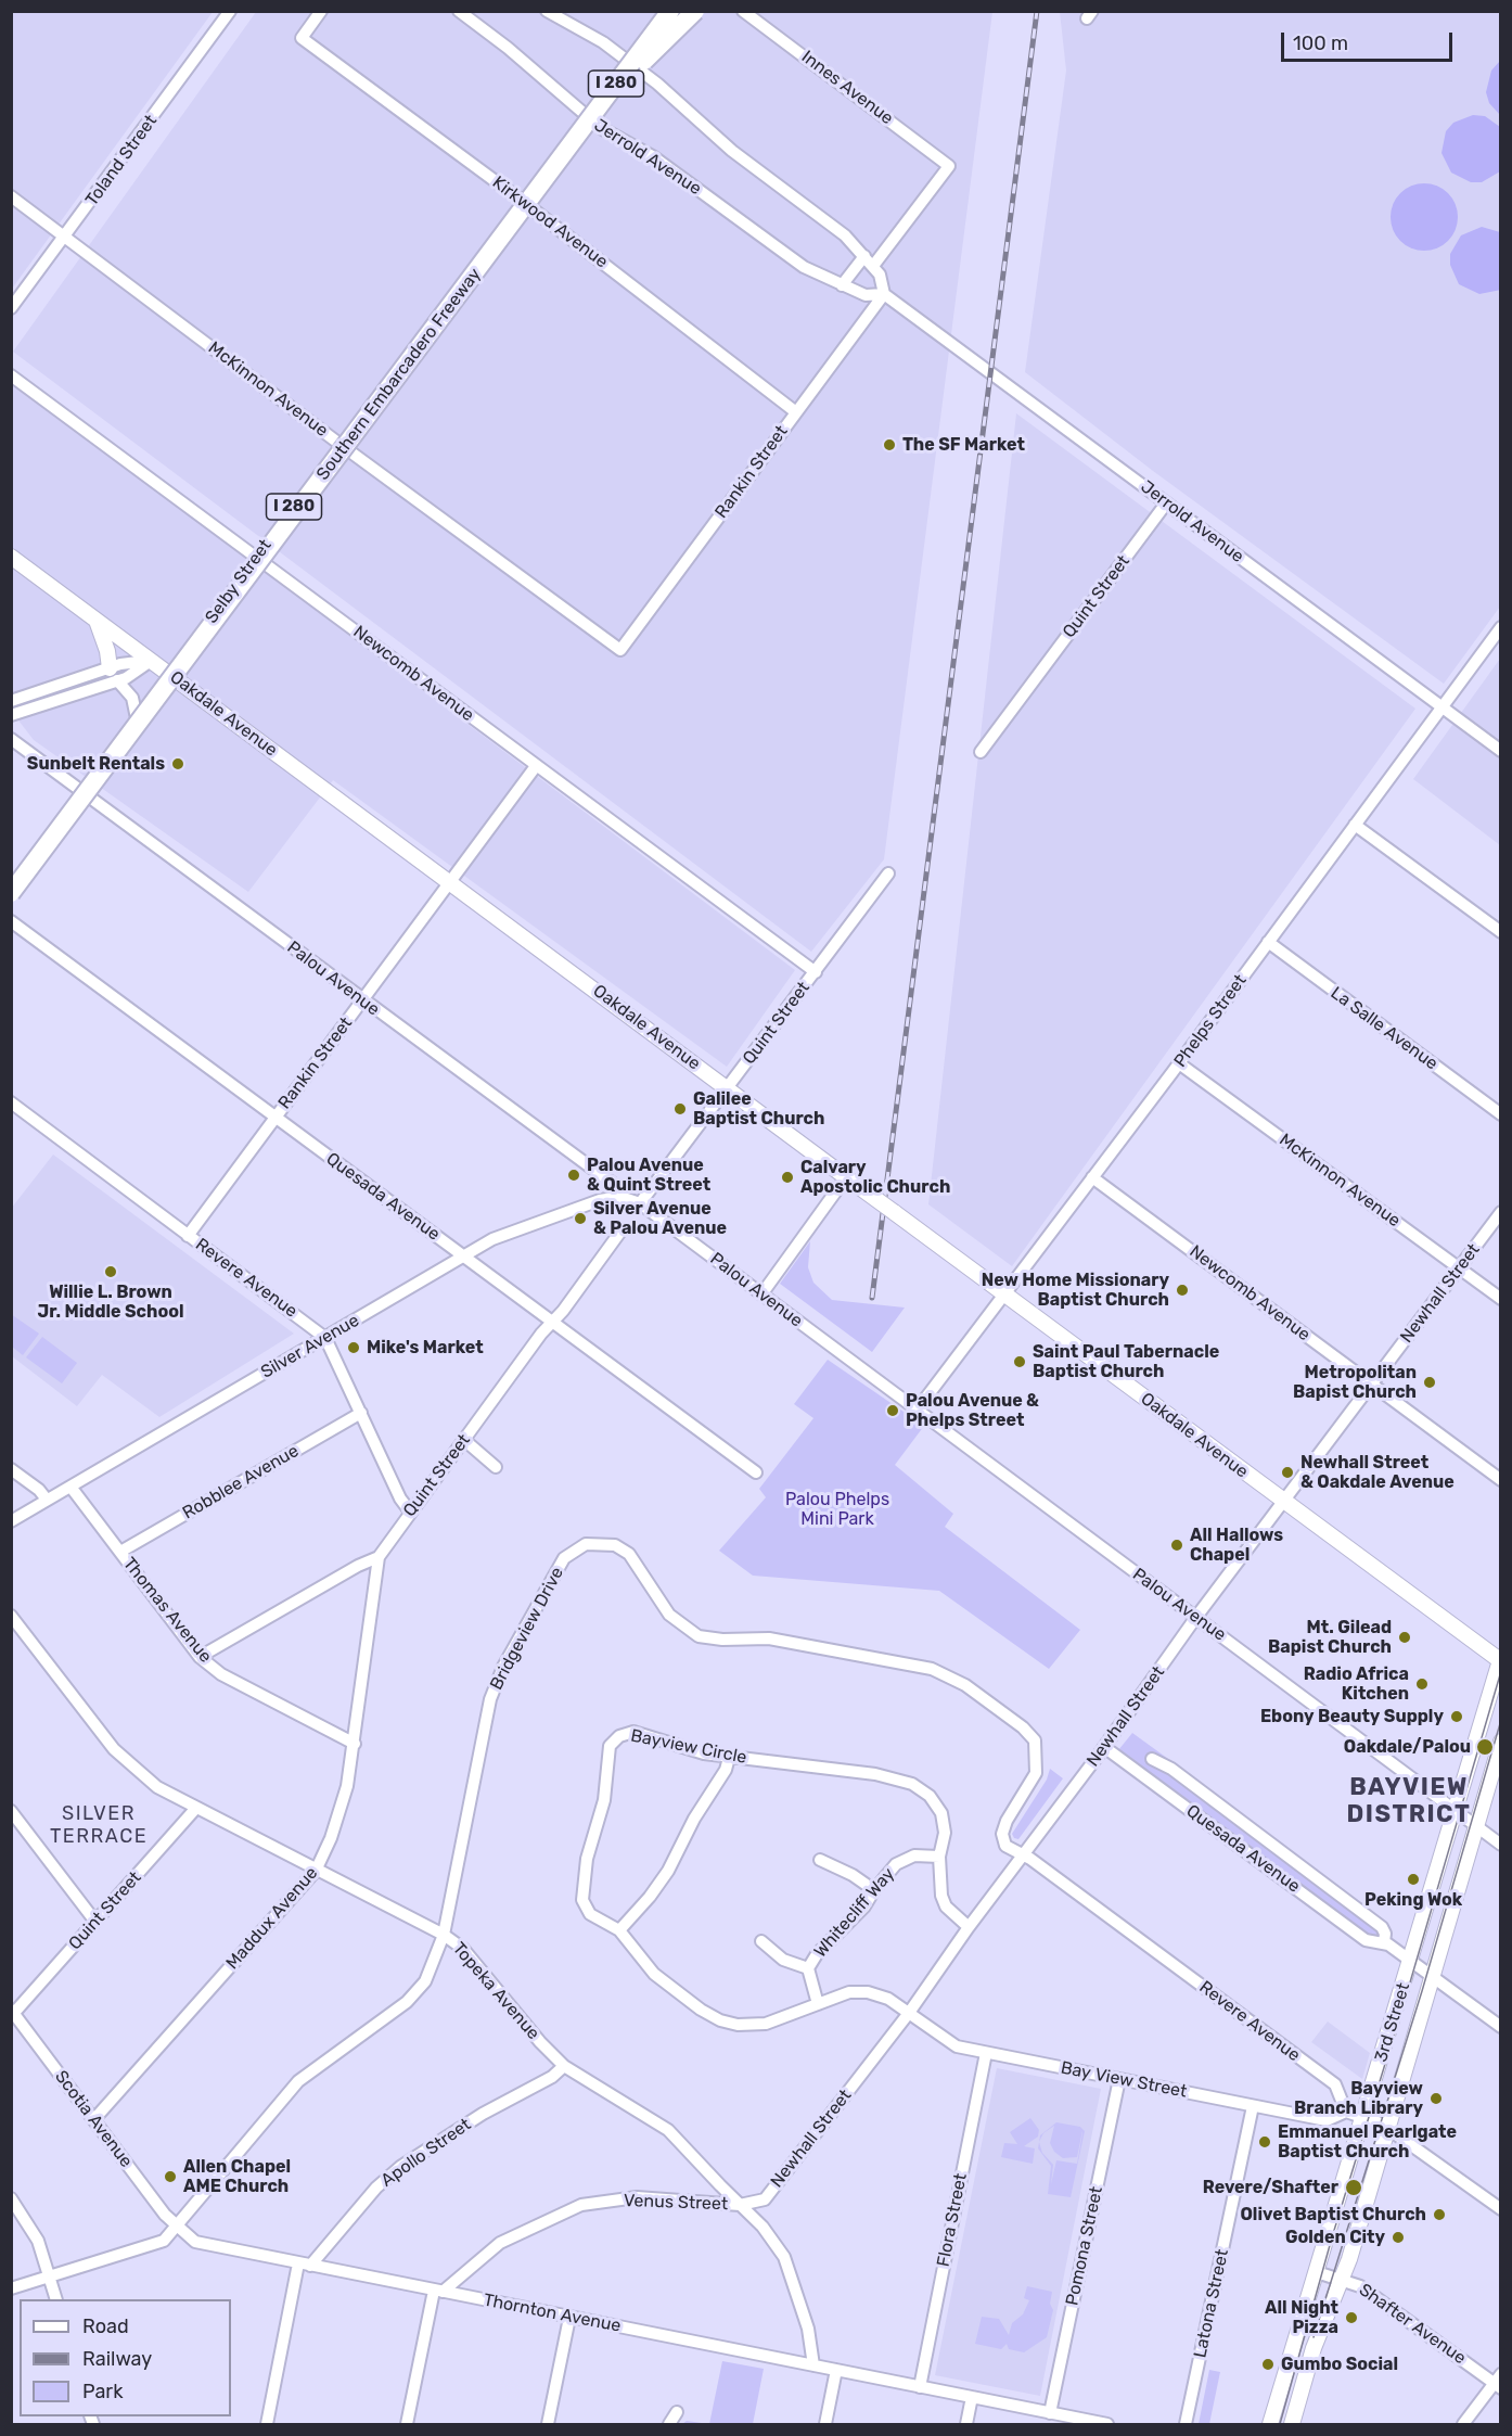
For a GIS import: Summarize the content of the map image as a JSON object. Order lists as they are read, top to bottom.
{
  "streets": {
    "highway": ["I 280", "Southern Embarcadero Freeway"],
    "main road": ["Oakdale Avenue", "3rd Street"],
    "street": [
      "Innes Avenue",
      "Jerrold Avenue",
      "Toland Street",
      "Kirkwood Avenue",
      "McKinnon Avenue",
      "Rankin Street",
      "Selby Street",
      "Quint Street",
      "Newcomb Avenue",
      "Palou Avenue",
      "Phelps Street",
      "La Salle Avenue",
      "Quesada Avenue",
      "Revere Avenue",
      "Newhall Street",
      "Silver Avenue",
      "Robblee Avenue",
      "Thomas Avenue",
      "Bridgeview Drive",
      "Bayview Circle",
      "Whitecliff Way",
      "Maddux Avenue",
      "Topeka Avenue",
      "Bay View Street",
      "Scotia Avenue",
      "Apollo Street",
      "Venus Street",
      "Flora Street",
      "Pomona Street",
      "Latona Street",
      "Thornton Avenue",
      "Shafter Avenue"
    ]
  },
  "crossings": [
    ["Jerrold Avenue", "Rankin Street"],
    ["Jerrold Avenue", "Quint Street"],
    ["Jerrold Avenue", "Phelps Street"],
    ["Toland Street", "McKinnon Avenue"],
    ["Kirkwood Avenue", "Rankin Street"],
    ["Southern Embarcadero Freeway", "Selby Street"],
    ["McKinnon Avenue", "Rankin Street"],
    ["McKinnon Avenue", "Selby Street"],
    ["McKinnon Avenue", "Phelps Street"],
    ["McKinnon Avenue", "Newhall Street"],
    ["Rankin Street", "Newcomb Avenue"],
    ["Rankin Street", "Oakdale Avenue"],
    ["Rankin Street", "Palou Avenue"],
    ["Rankin Street", "Quesada Avenue"],
    ["Rankin Street", "Revere Avenue"],
    ["Selby Street", "Newcomb Avenue"],
    ["Selby Street", "Oakdale Avenue"],
    ["Selby Street", "Palou Avenue"],
    ["Quint Street", "Newcomb Avenue"],
    ["Quint Street", "Oakdale Avenue"],
    ["Quint Street", "Palou Avenue"],
    ["Quint Street", "Quesada Avenue"],
    ["Quint Street", "Revere Avenue"],
    ["Quint Street", "Maddux Avenue"],
    ["Quint Street", "Topeka Avenue"],
    ["Quint Street", "Scotia Avenue"],
    ["Newcomb Avenue", "Phelps Street"],
    ["Newcomb Avenue", "Newhall Street"],
    ["Oakdale Avenue", "Phelps Street"],
    ["Oakdale Avenue", "Newhall Street"],
    ["Oakdale Avenue", "3rd Street"],
    ["Palou Avenue", "Phelps Street"],
    ["Palou Avenue", "Newhall Street"],
    ["Palou Avenue", "Silver Avenue"],
    ["Palou Avenue", "3rd Street"],
    ["Phelps Street", "La Salle Avenue"],
    ["Quesada Avenue", "Newhall Street"],
    ["Quesada Avenue", "Silver Avenue"],
    ["Quesada Avenue", "3rd Street"],
    ["Revere Avenue", "Newhall Street"],
    ["Revere Avenue", "Silver Avenue"],
    ["Revere Avenue", "Robblee Avenue"],
    ["Revere Avenue", "Bridgeview Drive"],
    ["Revere Avenue", "Bay View Street"],
    ["Newhall Street", "Bridgeview Drive"],
    ["Newhall Street", "Bayview Circle"],
    ["Newhall Street", "Topeka Avenue"],
    ["Newhall Street", "Bay View Street"],
    ["Newhall Street", "Venus Street"],
    ["Silver Avenue", "Thomas Avenue"],
    ["Robblee Avenue", "Thomas Avenue"],
    ["Thomas Avenue", "Maddux Avenue"],
    ["Bridgeview Drive", "Topeka Avenue"],
    ["Bridgeview Drive", "Scotia Avenue"],
    ["Bridgeview Drive", "Thornton Avenue"],
    ["Bayview Circle", "Whitecliff Way"],
    ["Bayview Circle", "Bay View Street"],
    ["Maddux Avenue", "Topeka Avenue"],
    ["Maddux Avenue", "Scotia Avenue"],
    ["Topeka Avenue", "Apollo Street"],
    ["Topeka Avenue", "Venus Street"],
    ["Topeka Avenue", "Thornton Avenue"],
    ["3rd Street", "Shafter Avenue"],
    ["Bay View Street", "Flora Street"],
    ["Bay View Street", "Pomona Street"],
    ["Bay View Street", "Latona Street"],
    ["Scotia Avenue", "Thornton Avenue"],
    ["Apollo Street", "Thornton Avenue"],
    ["Venus Street", "Thornton Avenue"],
    ["Flora Street", "Thornton Avenue"],
    ["Pomona Street", "Thornton Avenue"]
  ],
  "districts": ["BAYVIEW DISTRICT", "SILVER TERRACE"],
  "parks": ["Palou Phelps Mini Park"],
  "places": [
    "The SF Market",
    "Sunbelt Rentals",
    "Galilee Baptist Church",
    "Palou Avenue & Quint Street",
    "Calvary Apostolic Church",
    "Silver Avenue & Palou Avenue",
    "Willie L. Brown Jr. Middle School",
    "New Home Missionary Baptist Church",
    "Mike's Market",
    "Saint Paul Tabernacle Baptist Church",
    "Metropolitan Bapist Church",
    "Palou Avenue & Phelps Street",
    "Newhall Street & Oakdale Avenue",
    "All Hallows Chapel",
    "Mt. Gilead Bapist Church",
    "Radio Africa Kitchen",
    "Ebony Beauty Supply",
    "Oakdale/Palou",
    "Peking Wok",
    "Bayview Branch Library",
    "Emmanuel Pearlgate Baptist Church",
    "Allen Chapel AME Church",
    "Revere/Shafter",
    "Olivet Baptist Church",
    "Golden City",
    "All Night Pizza",
    "Gumbo Social"
  ],
  "legend": ["Road", "Railway", "Park"],
  "scale_bar": "100 m"
}
